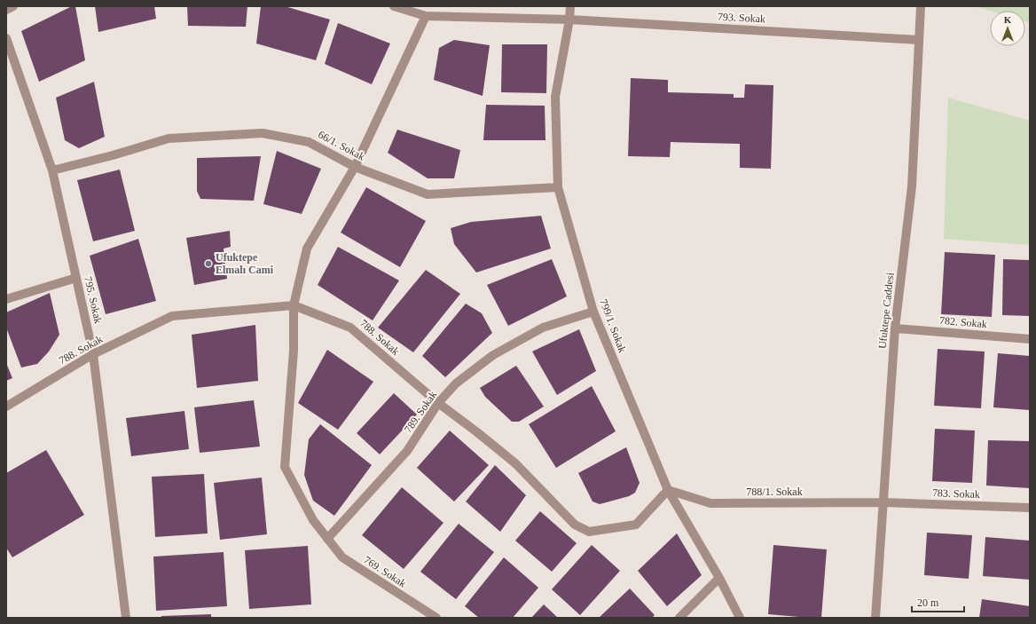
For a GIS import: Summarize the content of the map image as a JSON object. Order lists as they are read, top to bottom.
{
  "streets": {
    "street": [
      "793. Sokak",
      "66/1. Sokak",
      "795. Sokak",
      "Ufuktepe Caddesi",
      "782. Sokak",
      "799/1. Sokak",
      "788. Sokak",
      "789. Sokak",
      "788/1. Sokak",
      "783. Sokak",
      "769. Sokak"
    ]
  },
  "crossings": [
    ["793. Sokak", "Ufuktepe Caddesi"],
    ["793. Sokak", "799/1. Sokak"],
    ["793. Sokak", "769. Sokak"],
    ["66/1. Sokak", "795. Sokak"],
    ["66/1. Sokak", "799/1. Sokak"],
    ["66/1. Sokak", "769. Sokak"],
    ["795. Sokak", "788. Sokak"],
    ["Ufuktepe Caddesi", "782. Sokak"],
    ["Ufuktepe Caddesi", "788/1. Sokak"],
    ["Ufuktepe Caddesi", "783. Sokak"],
    ["799/1. Sokak", "788. Sokak"],
    ["799/1. Sokak", "789. Sokak"],
    ["799/1. Sokak", "788/1. Sokak"],
    ["788. Sokak", "789. Sokak"],
    ["788. Sokak", "788/1. Sokak"],
    ["788. Sokak", "769. Sokak"],
    ["789. Sokak", "769. Sokak"],
    ["788/1. Sokak", "783. Sokak"]
  ],
  "places": ["Ufuktepe Elmalı Cami"],
  "scale_bar": "20 m",
  "north": "top"
}
